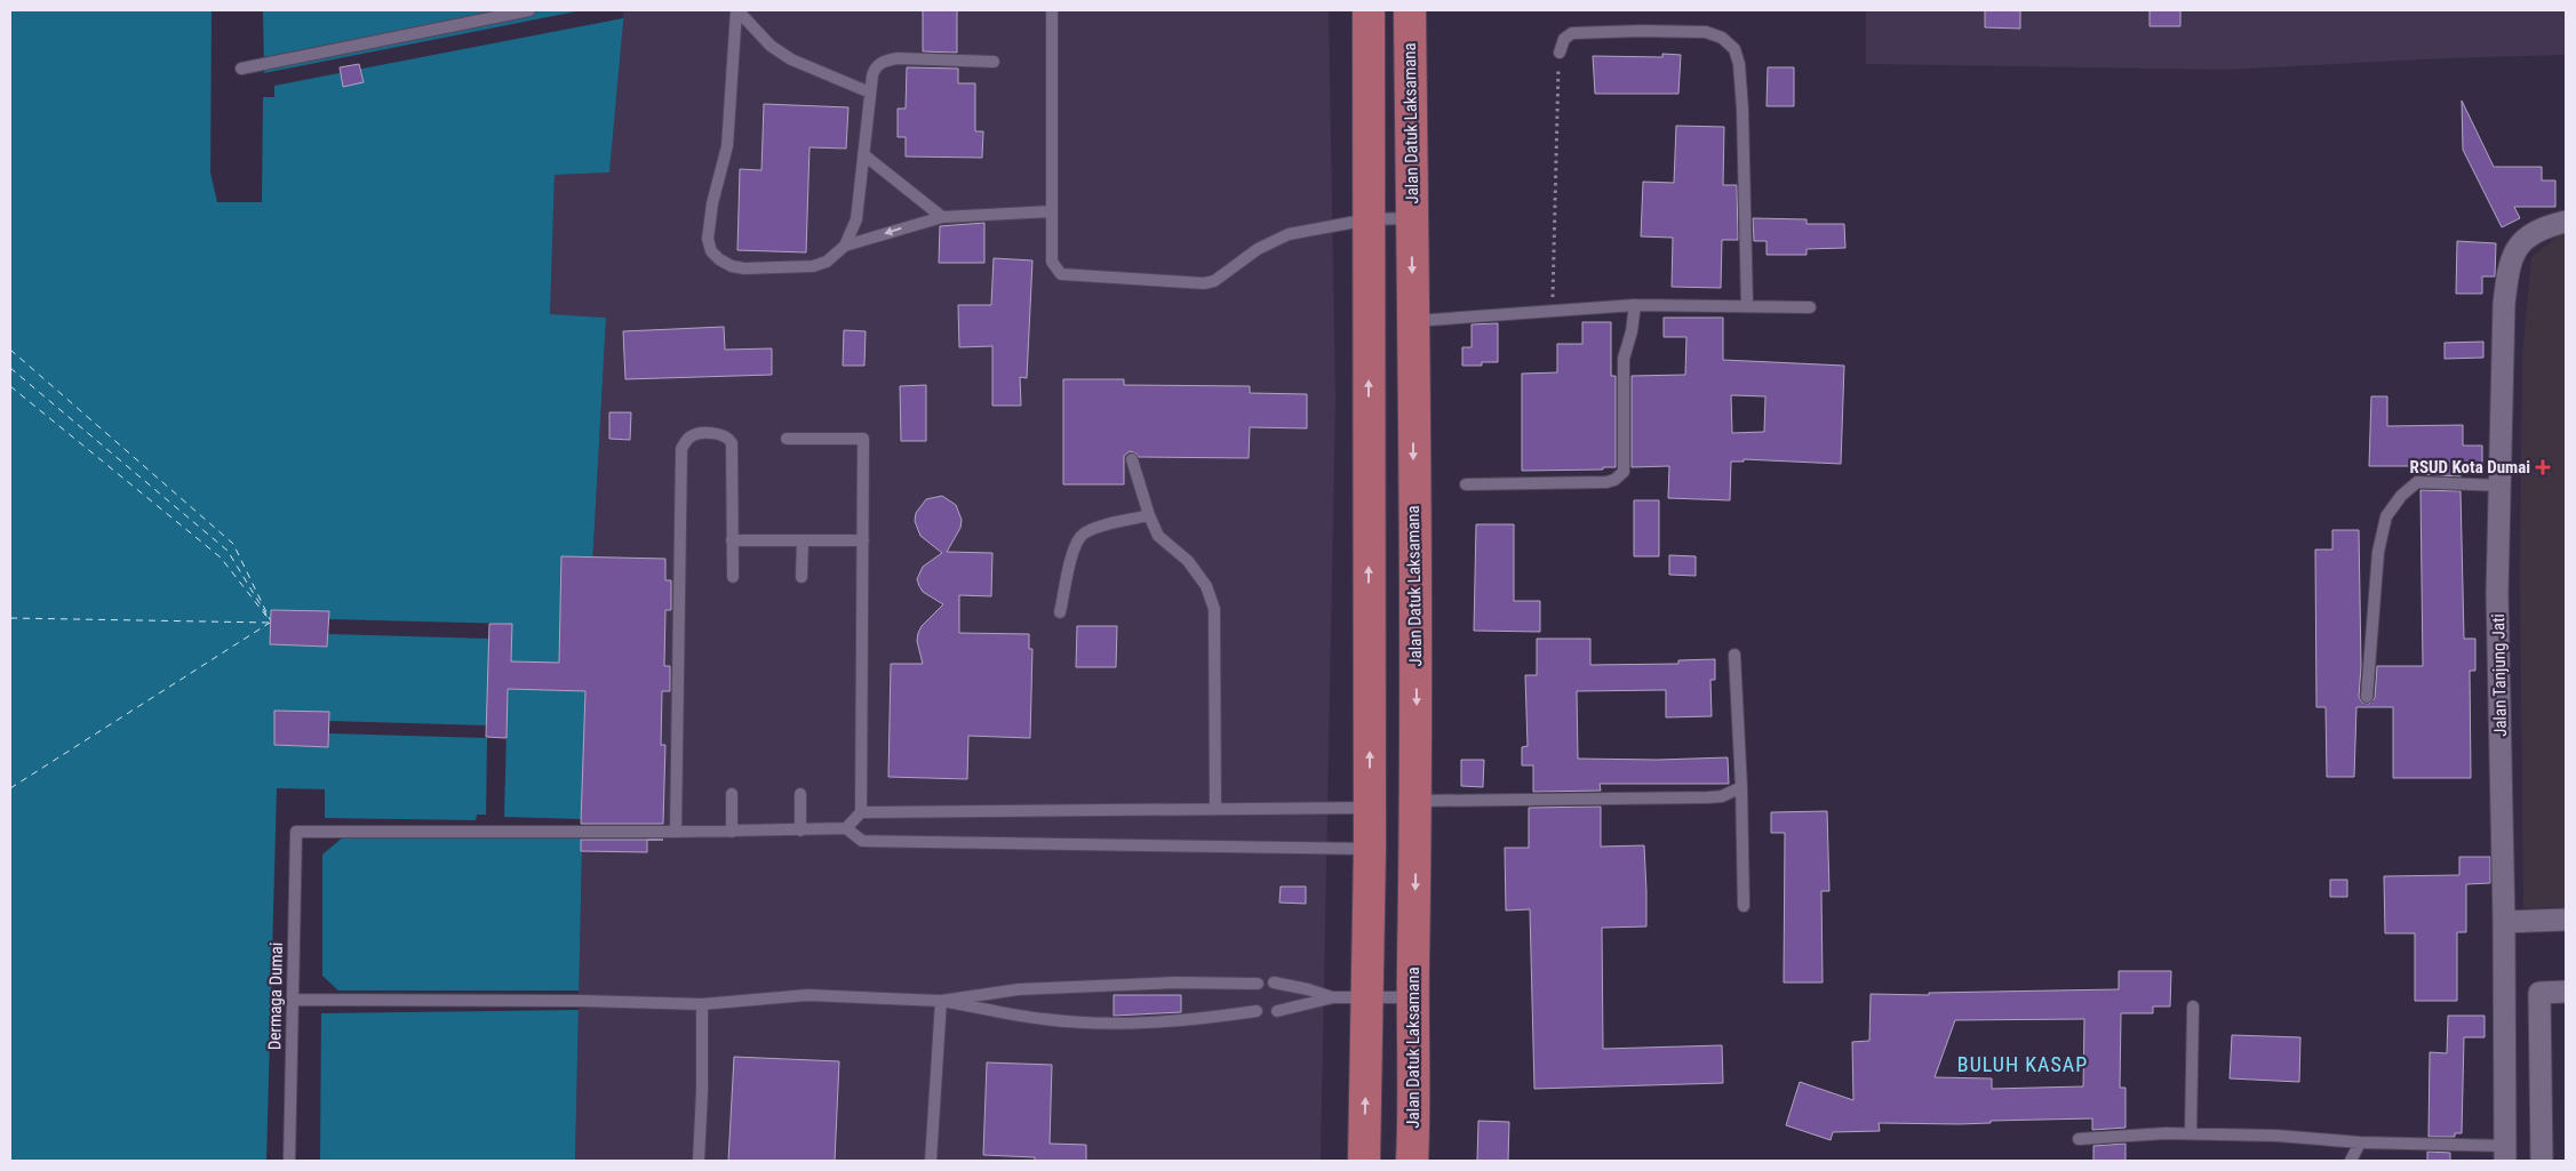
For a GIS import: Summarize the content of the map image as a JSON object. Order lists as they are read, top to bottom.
{
  "streets": {
    "highway": ["Jalan Datuk Laksamana"],
    "street": ["Jalan Tanjung Jati"],
    "lane": ["Dermaga Dumai"]
  },
  "districts": ["BULUH KASAP"],
  "places": {
    "health": ["RSUD Kota Dumai"]
  }
}
